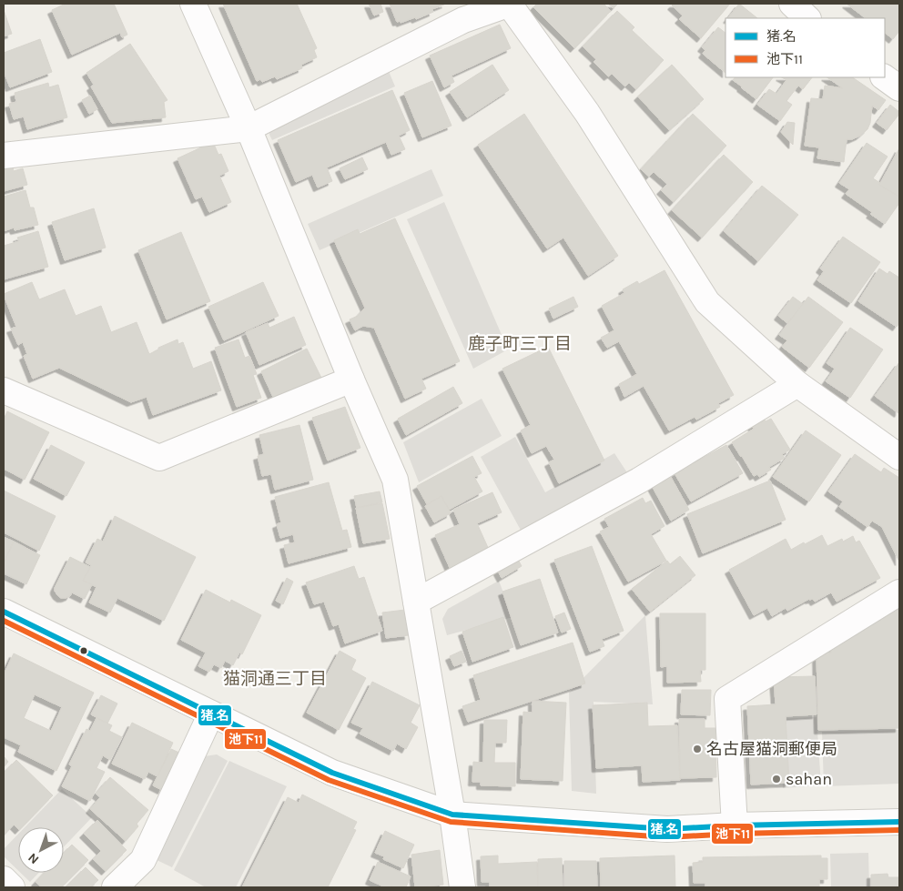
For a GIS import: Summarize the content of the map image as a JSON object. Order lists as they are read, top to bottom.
{
  "districts": ["鹿子町三丁目", "猫洞通三丁目"],
  "places": ["名古屋猫洞郵便局", "sahan"],
  "lines": ["transit line 猪.名", "transit line 池下11"],
  "legend": ["猪.名", "池下11"],
  "north": "bottom left"
}
